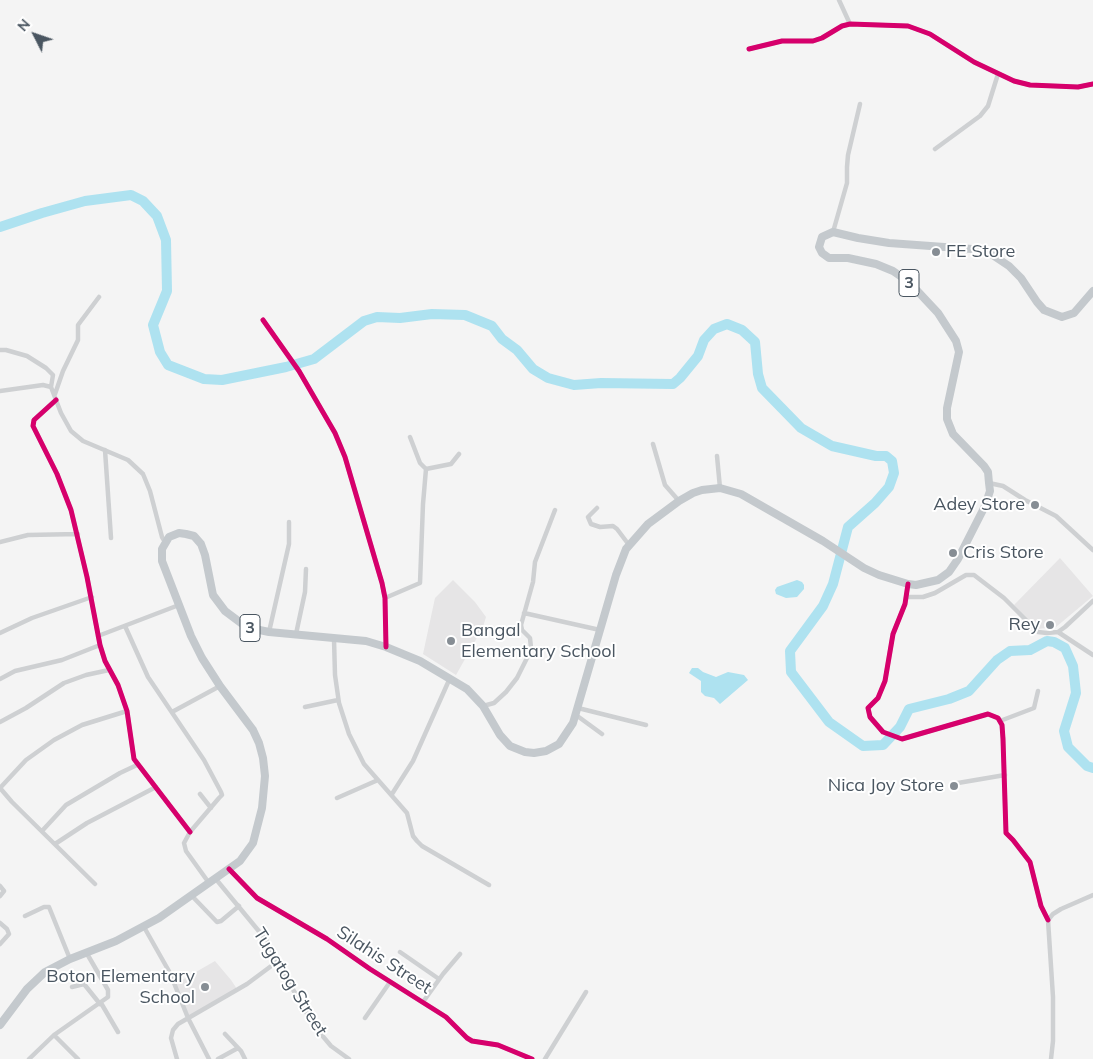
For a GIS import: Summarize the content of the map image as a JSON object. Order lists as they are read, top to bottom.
{
  "streets": {
    "highway": ["3"],
    "street": ["Silahis Street", "Tugatog Street"]
  },
  "places": [
    "FE Store",
    "Adey Store",
    "Cris Store",
    "Rey",
    "Bangal Elementary School",
    "Nica Joy Store",
    "Boton Elementary School"
  ],
  "north": "top left"
}
